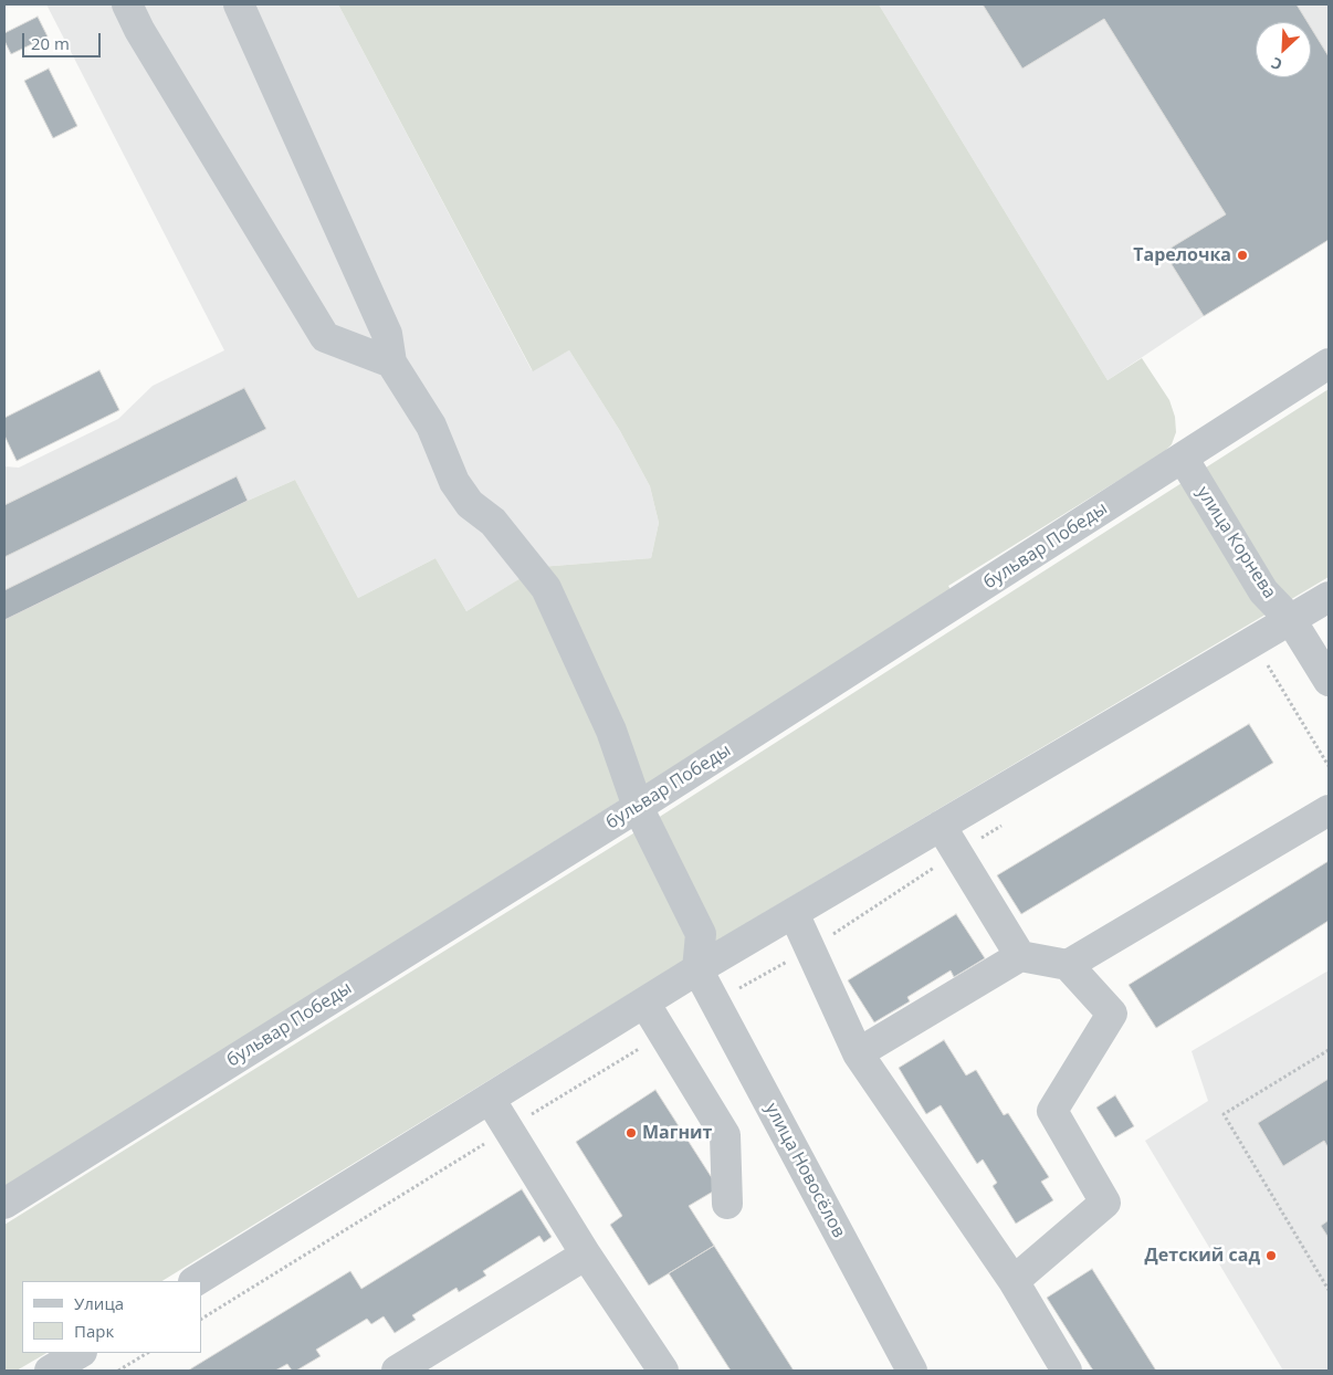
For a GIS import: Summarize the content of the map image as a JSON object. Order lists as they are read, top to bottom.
{
  "streets": {
    "street": ["улица Корнева", "бульвар Победы", "улица Новосёлов"]
  },
  "crossings": [
    ["улица Корнева", "бульвар Победы"]
  ],
  "places": ["Тарелочка", "Магнит", "Детский сад"],
  "legend": ["Улица", "Парк"],
  "scale_bar": "20 m",
  "north": "bottom left"
}
